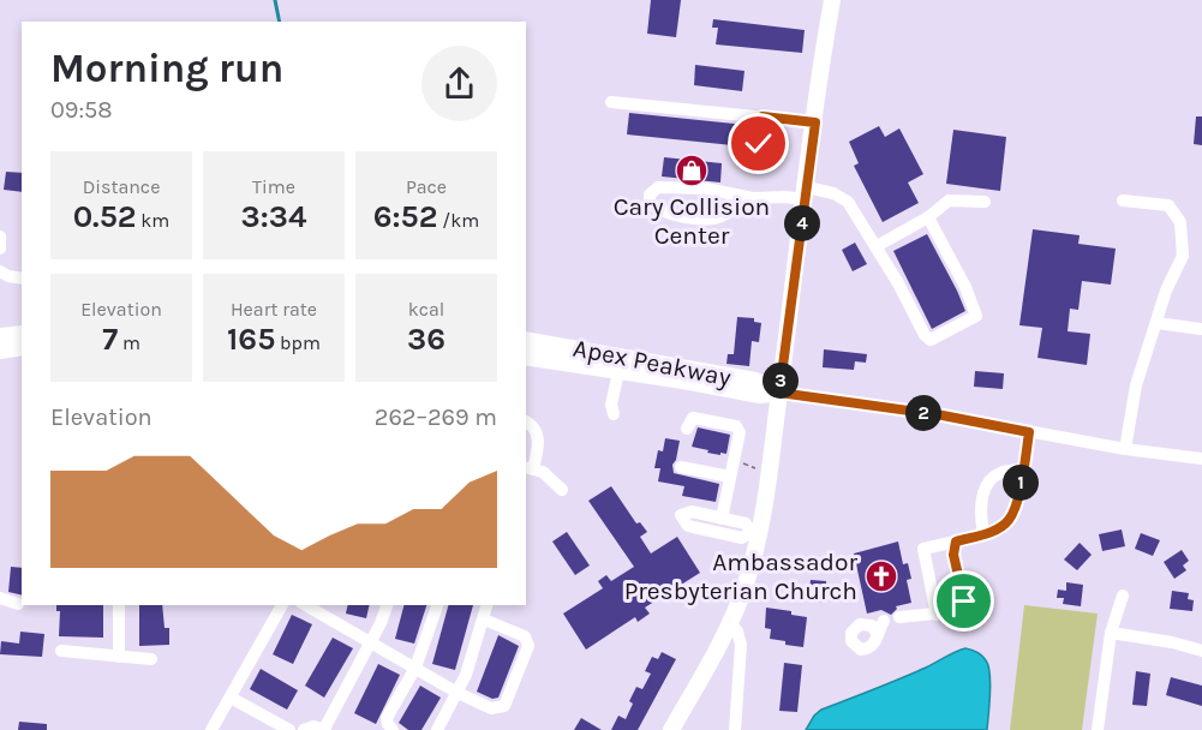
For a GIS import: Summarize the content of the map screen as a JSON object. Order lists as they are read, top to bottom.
{
  "streets": {
    "main road": ["Apex Peakway"]
  },
  "places": {
    "shop": ["Cary Collision Center"],
    "church": ["Ambassador Presbyterian Church"]
  },
  "page": {
    "heading": ["Morning run", "09:58"],
    "stats": [
      ["Distance", "0.52 km"],
      ["Time", "3:34"],
      ["Pace", "6:52 /km"],
      ["Elevation", "7 m"],
      ["Heart rate", "165 bpm"],
      ["kcal", "36"]
    ],
    "pins": [
      "4",
      "3",
      "2",
      "1"
    ],
    "chart": ["Elevation", "262–269 m"]
  }
}
